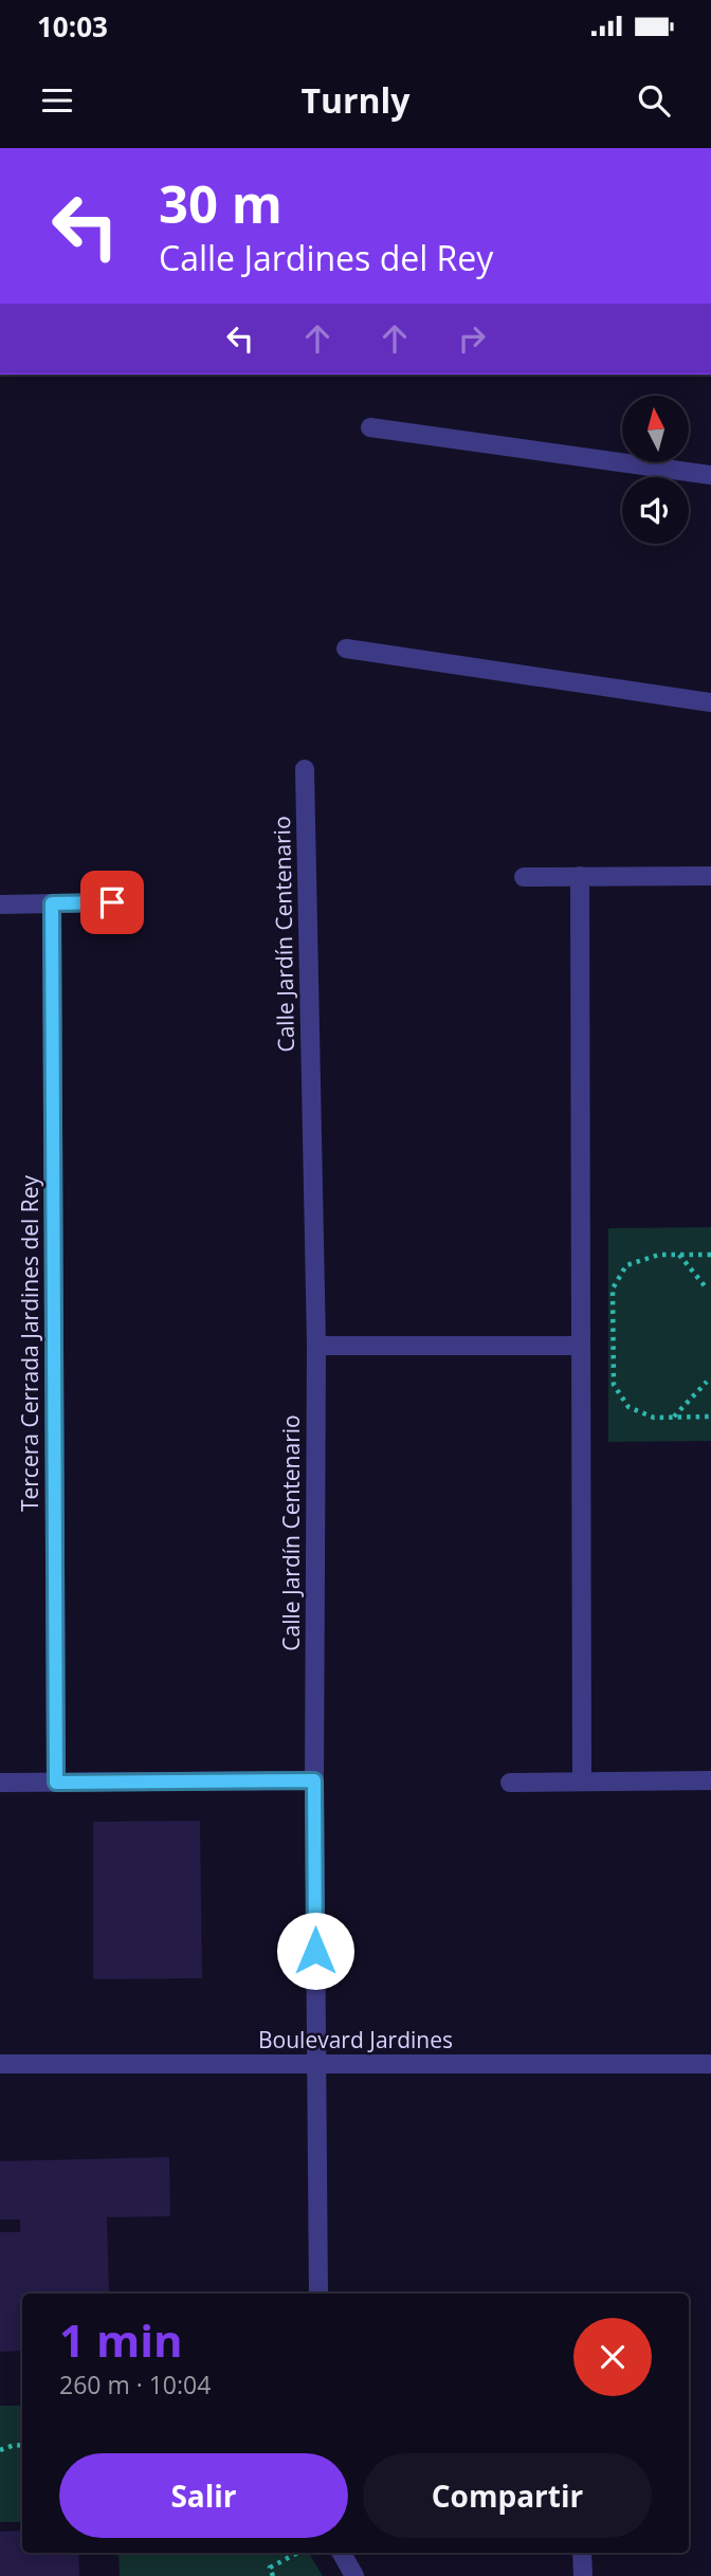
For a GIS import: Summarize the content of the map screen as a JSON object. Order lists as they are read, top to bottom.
{
  "streets": {
    "street": ["Calle Jardín Centenario", "Tercera Cerrada Jardines del Rey", "Boulevard Jardines"]
  },
  "crossings": [
    ["Calle Jardín Centenario", "Boulevard Jardines"]
  ],
  "north": "top",
  "page": {
    "status": "10:03",
    "header": "Turnly",
    "turn": ["30 m", "Calle Jardines del Rey"],
    "heading": ["1 min", "260 m · 10:04"],
    "buttons": ["Salir", "Compartir"]
  }
}
